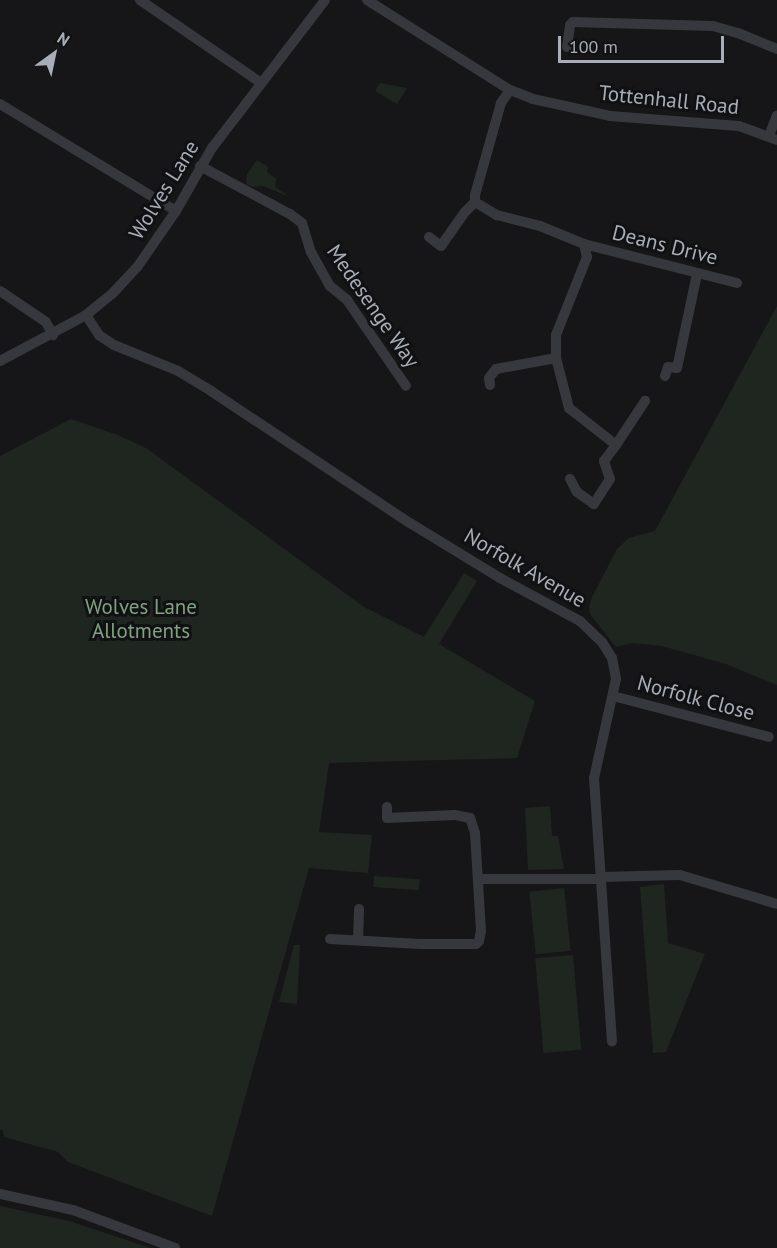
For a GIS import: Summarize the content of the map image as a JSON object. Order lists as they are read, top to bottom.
{
  "streets": {
    "street": [
      "Tottenhall Road",
      "Wolves Lane",
      "Deans Drive",
      "Medesenge Way",
      "Norfolk Avenue",
      "Norfolk Close"
    ]
  },
  "crossings": [
    ["Wolves Lane", "Medesenge Way"],
    ["Wolves Lane", "Norfolk Avenue"],
    ["Norfolk Avenue", "Norfolk Close"]
  ],
  "parks": ["Wolves Lane Allotments"],
  "scale_bar": "100 m",
  "north": "top right"
}
